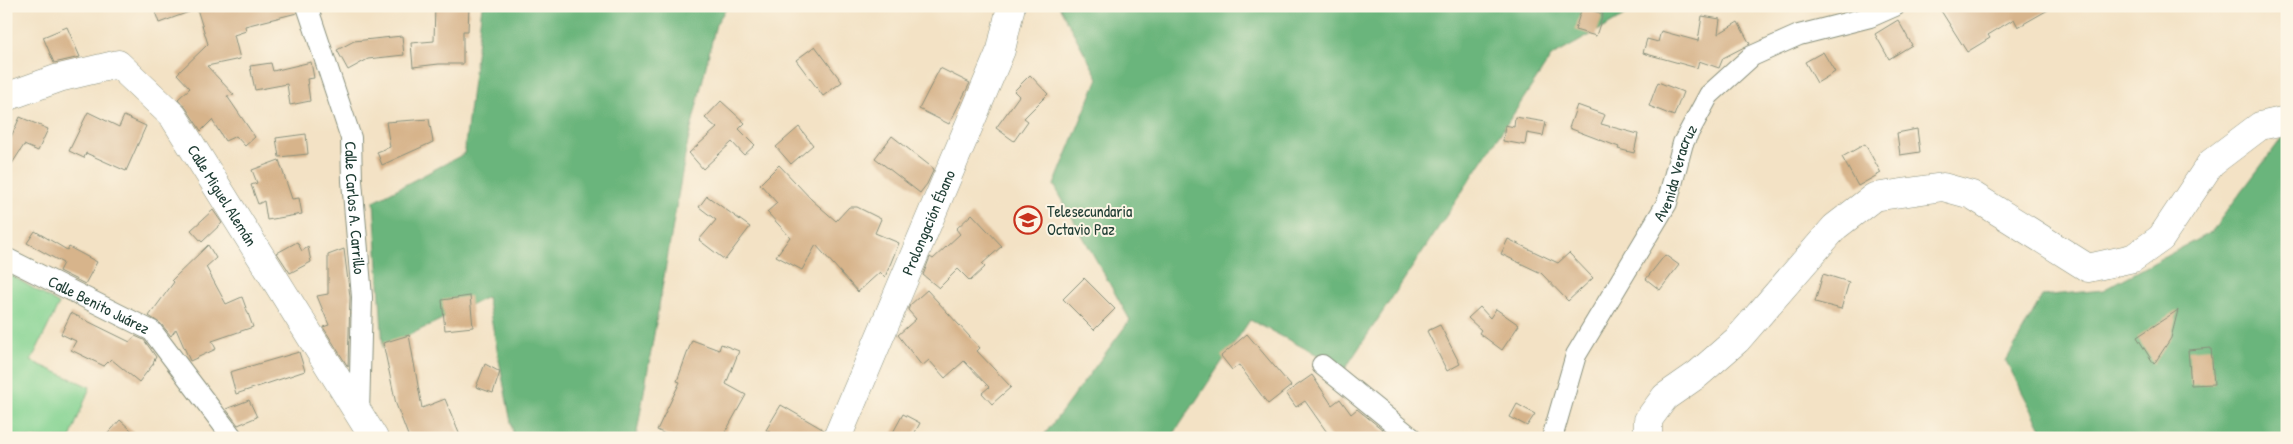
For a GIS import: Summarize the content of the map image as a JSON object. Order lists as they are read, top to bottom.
{
  "streets": {
    "street": [
      "Avenida Veracruz",
      "Calle Miguel Alemán",
      "Calle Carlos A. Carrillo",
      "Prolongación Ébano",
      "Calle Benito Juárez"
    ]
  },
  "crossings": [
    ["Calle Miguel Alemán", "Calle Carlos A. Carrillo"]
  ],
  "places": {
    "school or university": ["Telesecundaria Octavio Paz"]
  }
}
